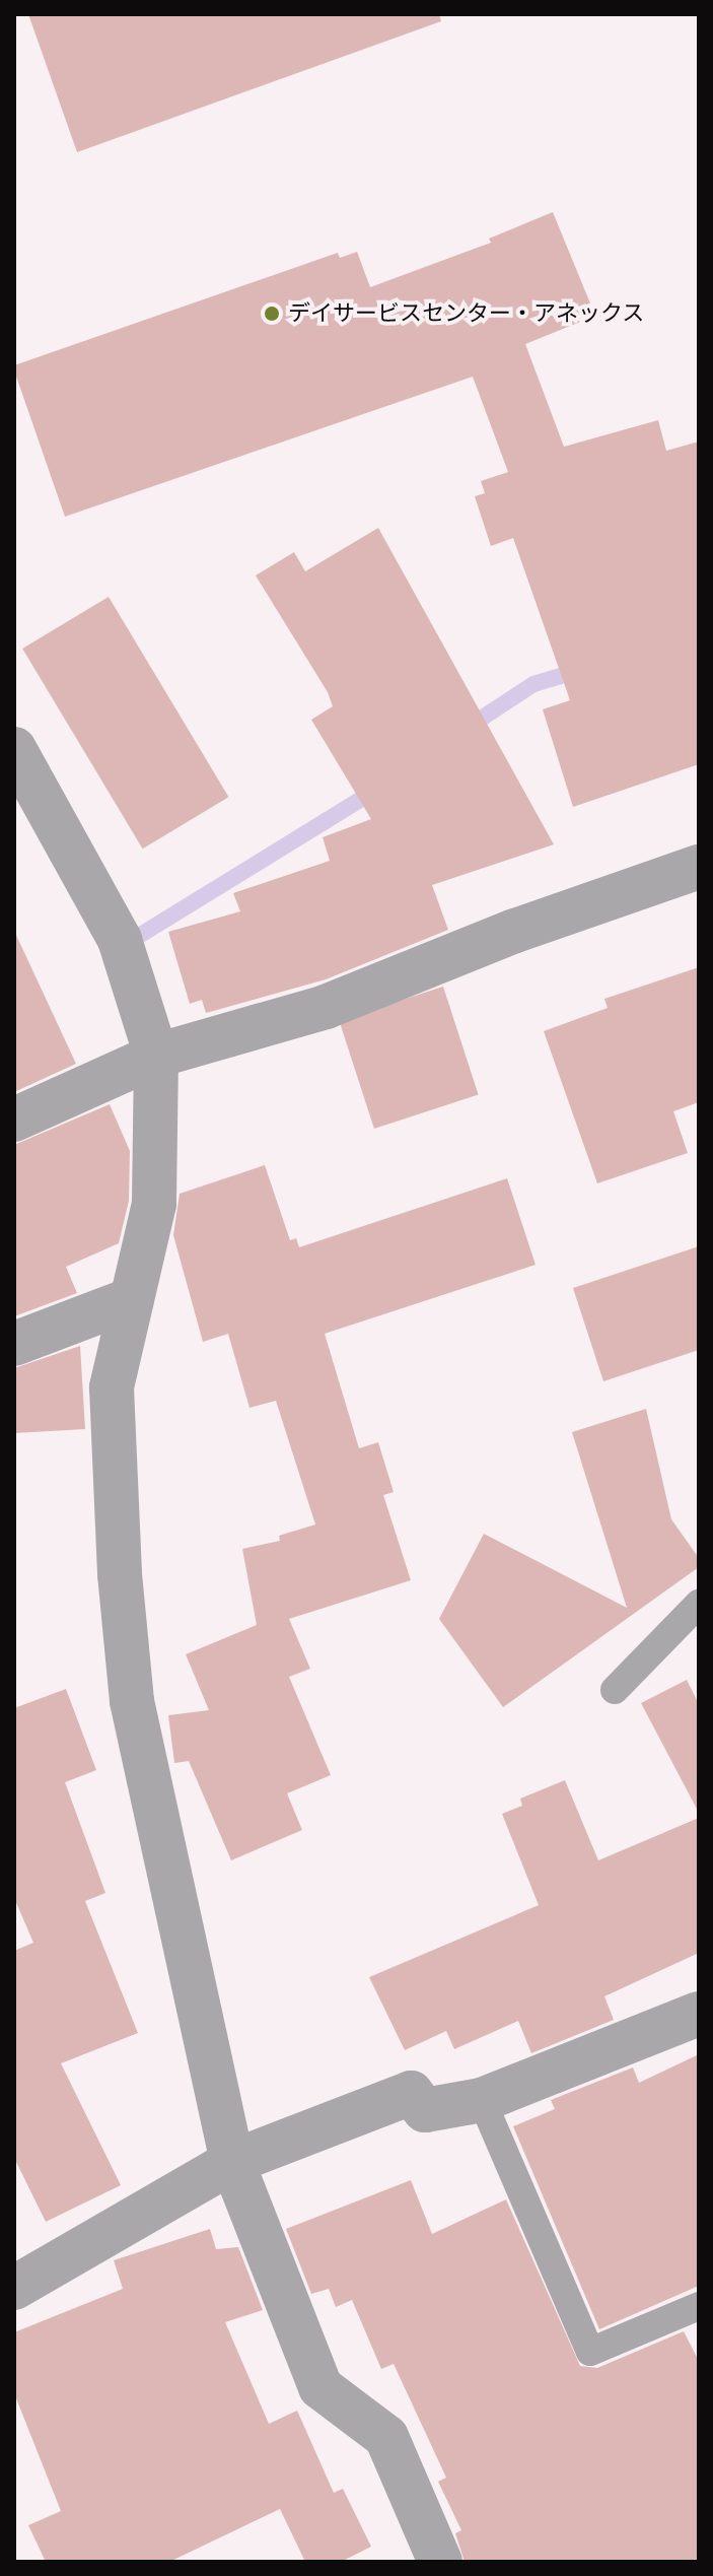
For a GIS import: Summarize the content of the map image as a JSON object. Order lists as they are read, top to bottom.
{
  "places": ["デイサービスセンター・アネックス"]
}
